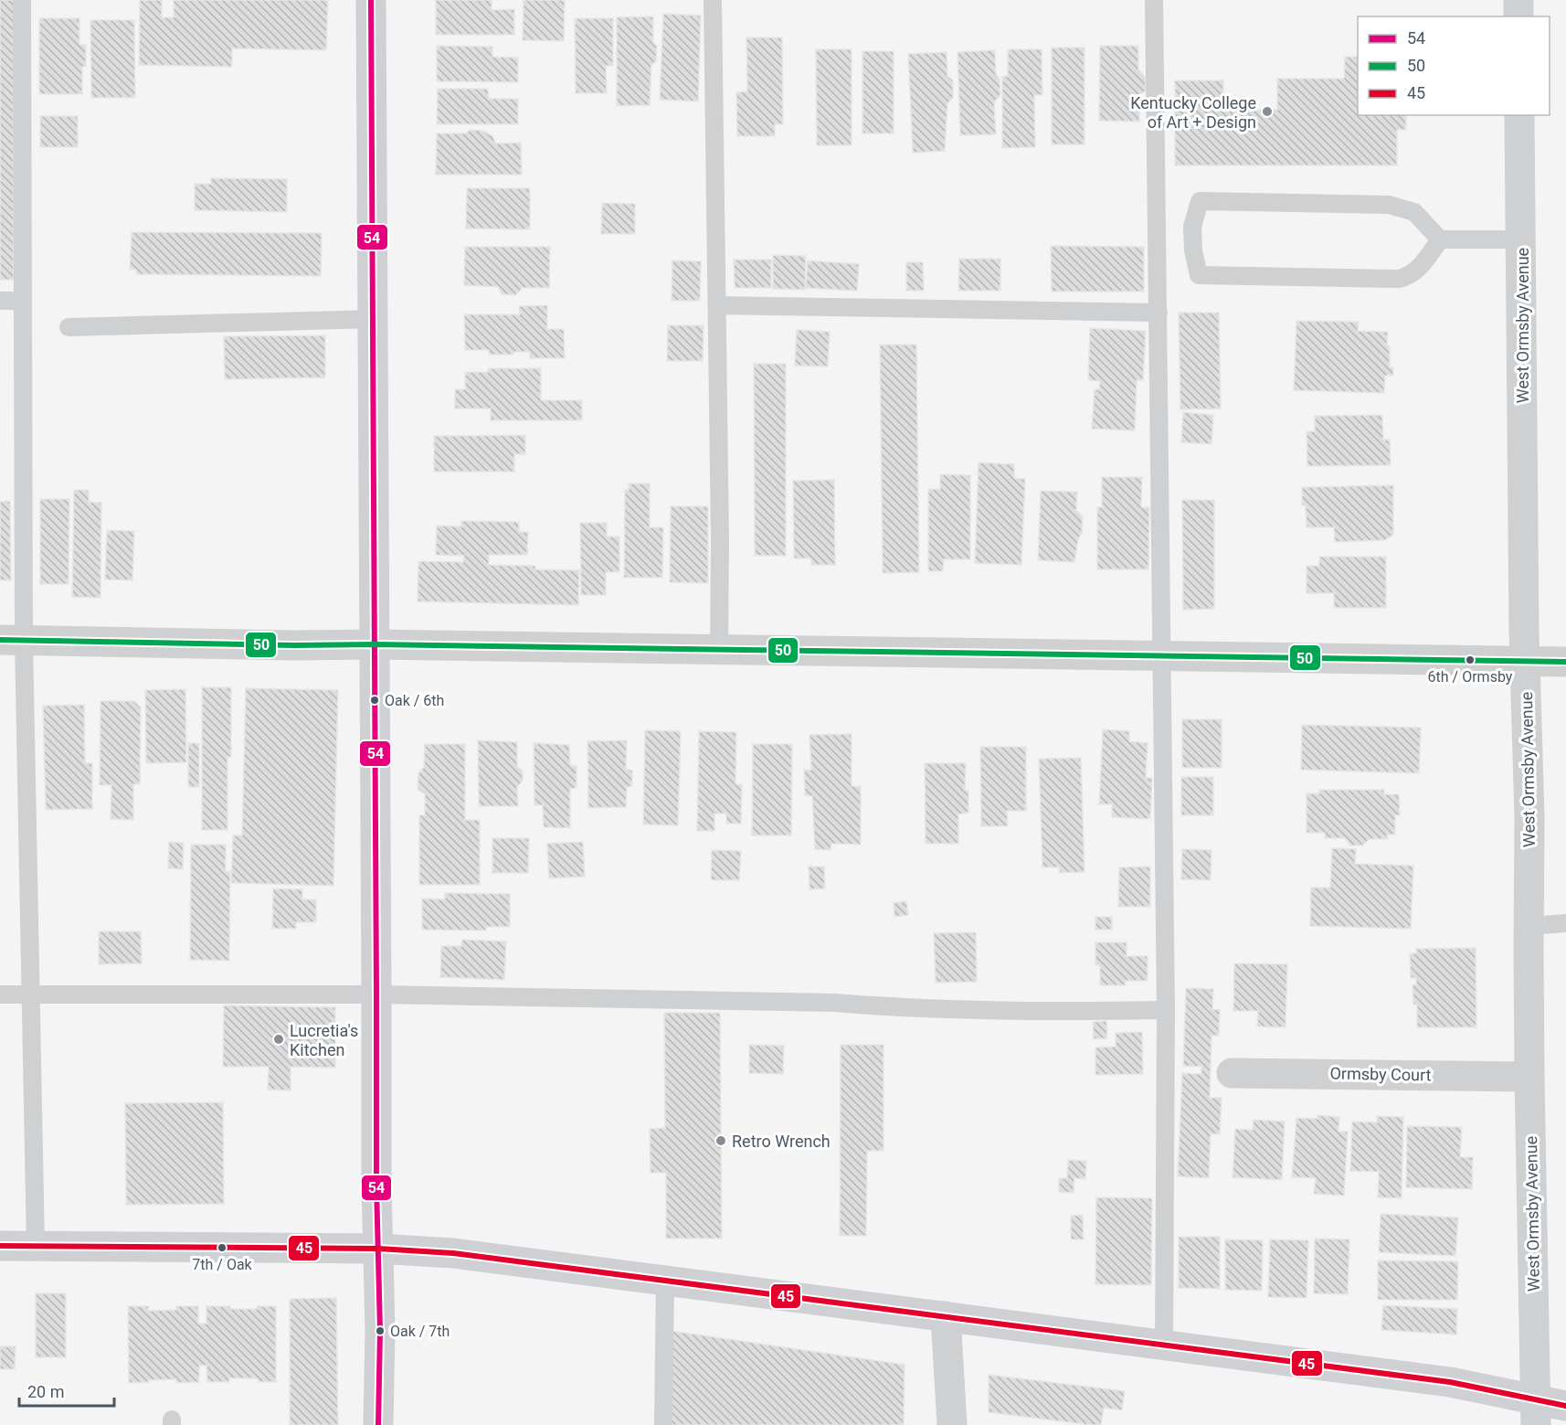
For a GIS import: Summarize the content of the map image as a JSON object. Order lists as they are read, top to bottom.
{
  "streets": {
    "street": ["West Ormsby Avenue", "Ormsby Court"]
  },
  "crossings": [
    ["West Ormsby Avenue", "Ormsby Court"]
  ],
  "places": [
    "Kentucky College of Art + Design",
    "6th / Ormsby",
    "Oak / 6th",
    "Lucretia's Kitchen",
    "Retro Wrench",
    "7th / Oak",
    "Oak / 7th"
  ],
  "lines": ["transit line 54", "transit line 50", "transit line 45"],
  "legend": ["54", "50", "45"],
  "scale_bar": "20 m"
}
